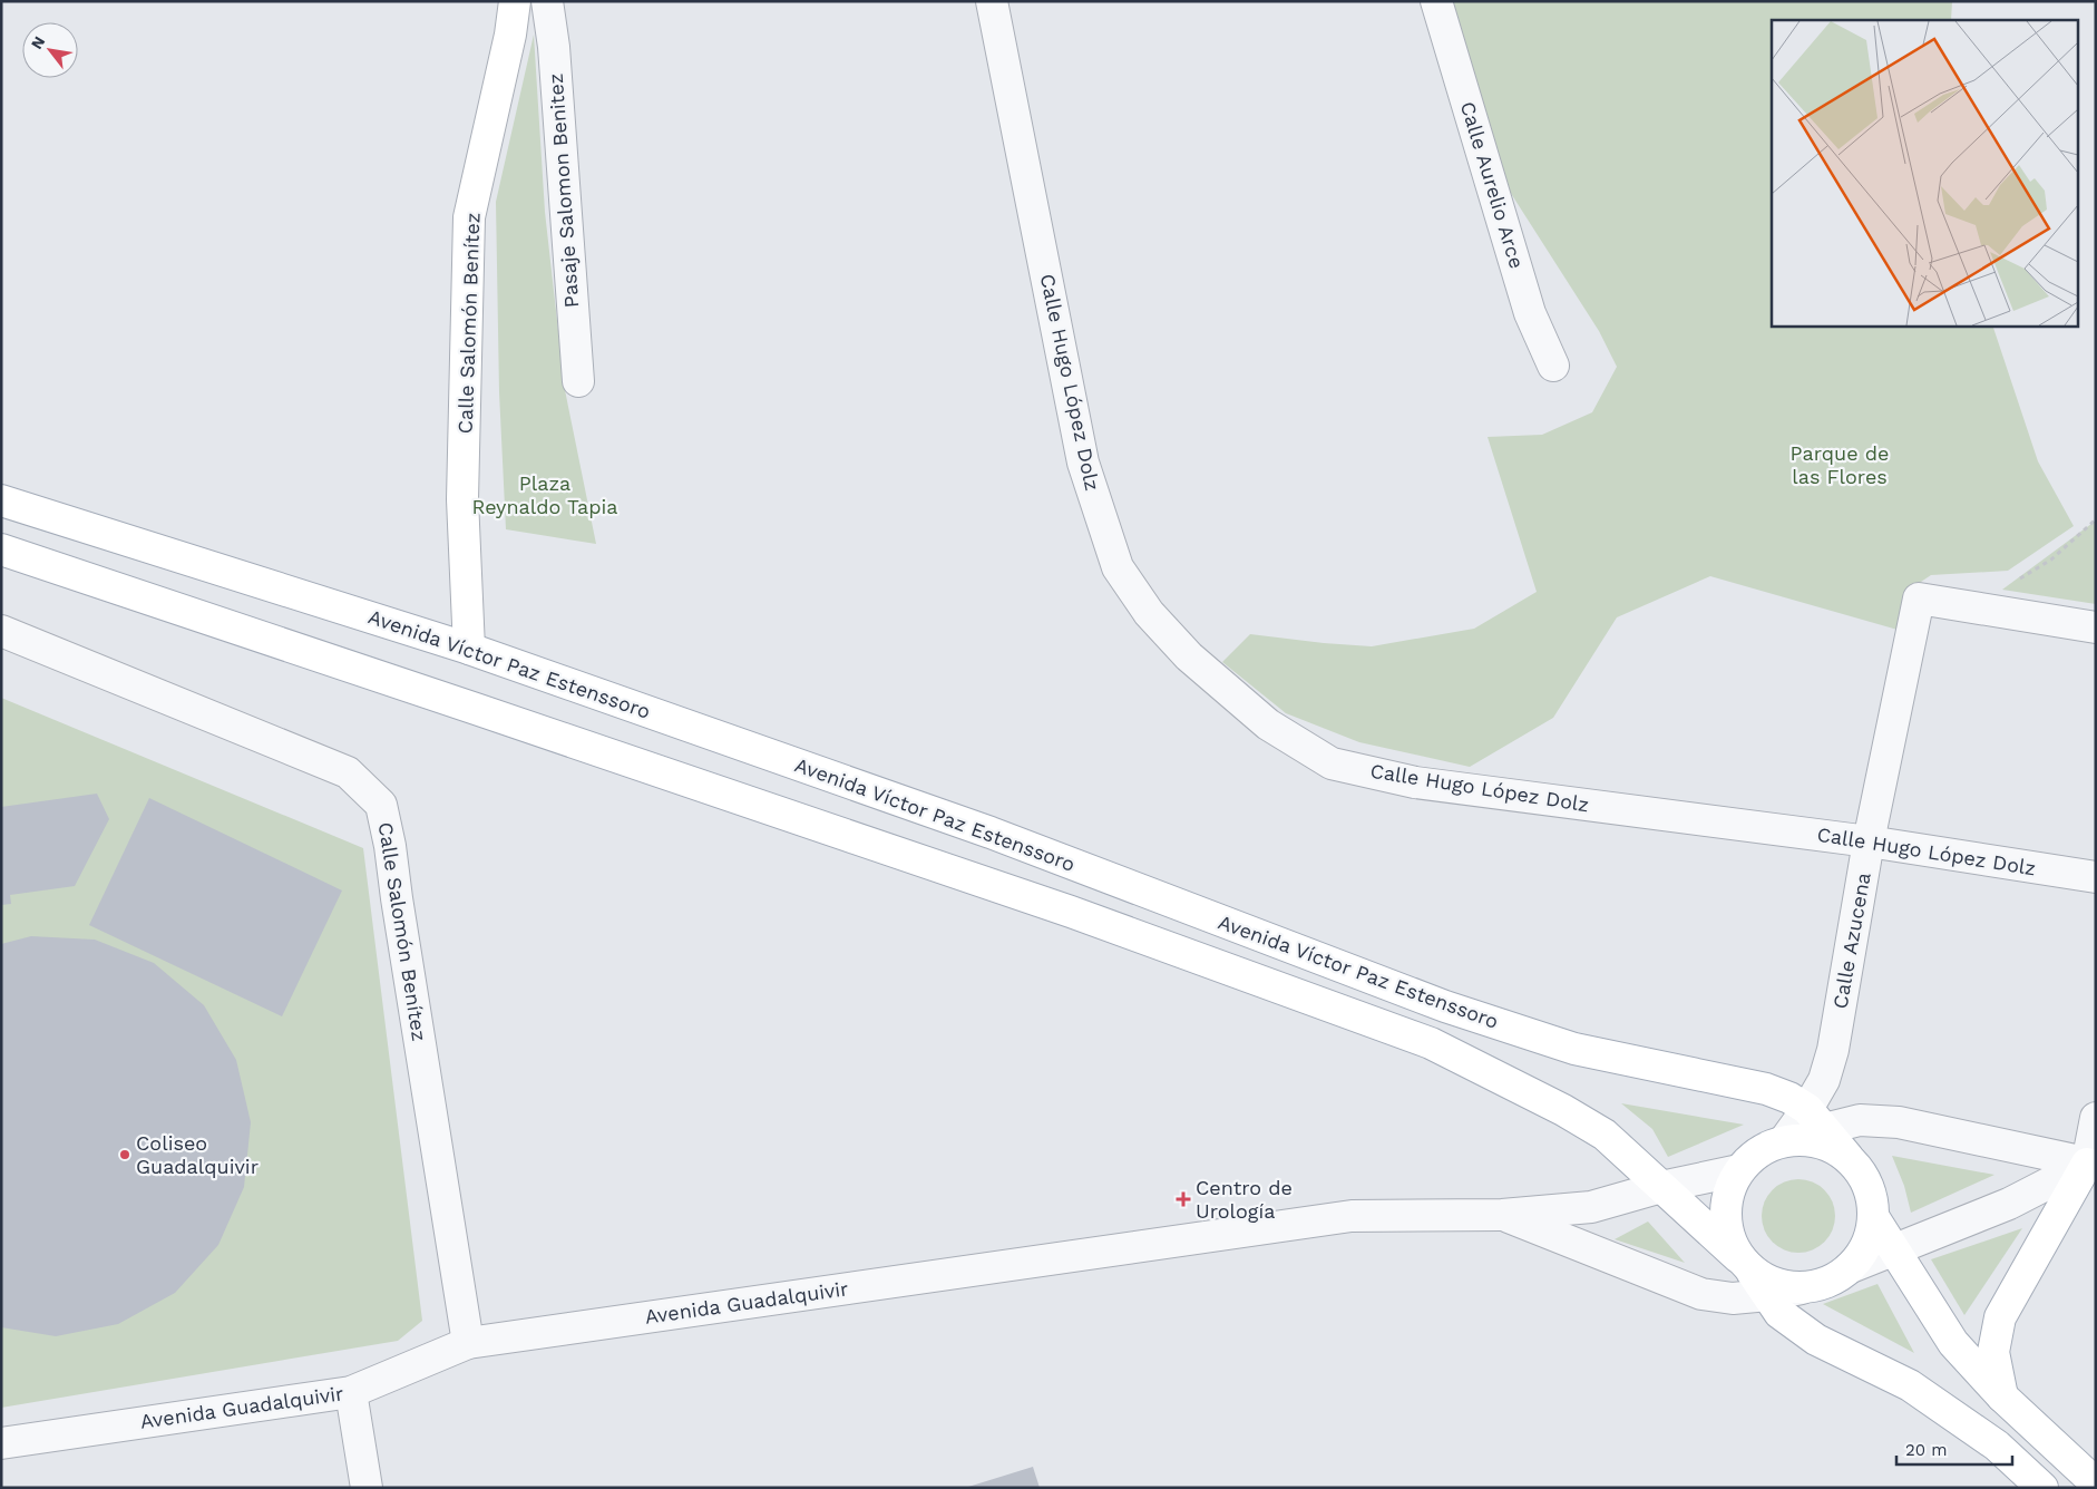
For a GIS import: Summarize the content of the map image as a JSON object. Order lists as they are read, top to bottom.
{
  "streets": {
    "main road": ["Calle Salomón Benítez", "Avenida Víctor Paz Estenssoro"],
    "street": [
      "Calle Aurelio Arce",
      "Pasaje Salomon Benitez",
      "Calle Hugo López Dolz",
      "Calle Azucena",
      "Avenida Guadalquivir"
    ]
  },
  "crossings": [
    ["Calle Salomón Benítez", "Avenida Víctor Paz Estenssoro"],
    ["Calle Salomón Benítez", "Avenida Guadalquivir"],
    ["Calle Hugo López Dolz", "Calle Azucena"],
    ["Avenida Víctor Paz Estenssoro", "Calle Azucena"],
    ["Avenida Víctor Paz Estenssoro", "Avenida Guadalquivir"],
    ["Calle Azucena", "Avenida Guadalquivir"]
  ],
  "parks": ["Parque de las Flores", "Plaza Reynaldo Tapia"],
  "places": {
    "other": ["Coliseo Guadalquivir"],
    "health": ["Centro de Urología"]
  },
  "scale_bar": "20 m",
  "north": "top left"
}
